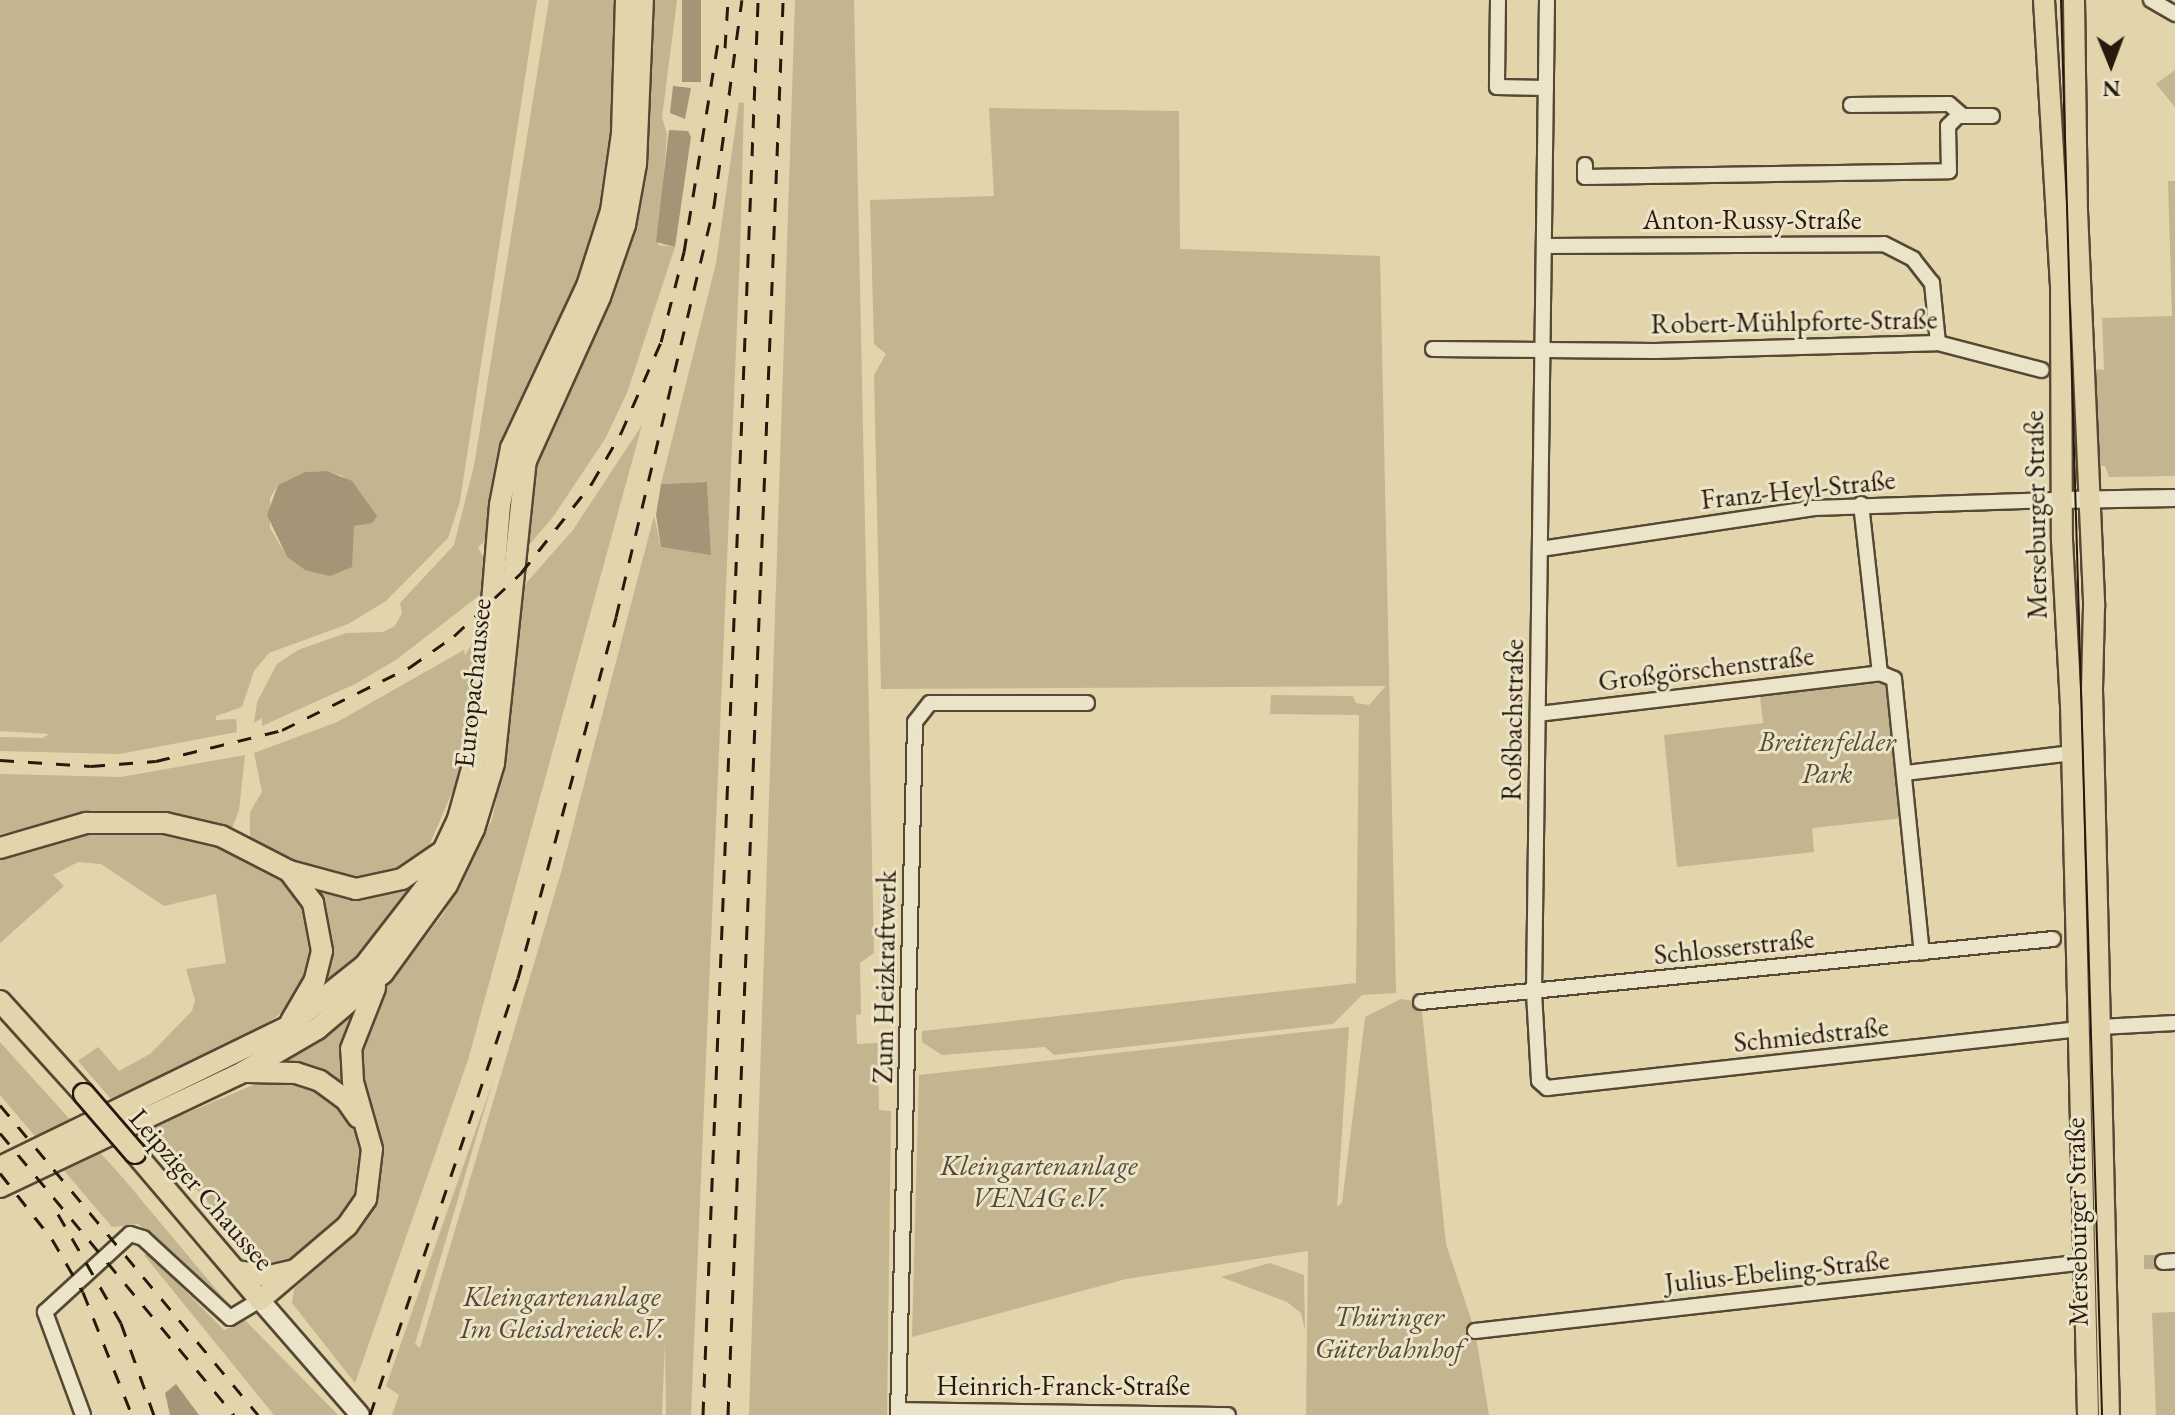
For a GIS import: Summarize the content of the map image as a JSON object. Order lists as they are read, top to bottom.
{
  "streets": {
    "main road": ["Merseburger Straße", "Europachaussee", "Leipziger Chaussee"],
    "street": [
      "Anton-Russy-Straße",
      "Robert-Mühlpforte-Straße",
      "Franz-Heyl-Straße",
      "Großgörschenstraße",
      "Roßbachstraße",
      "Schlosserstraße",
      "Zum Heizkraftwerk",
      "Schmiedstraße",
      "Julius-Ebeling-Straße",
      "Heinrich-Franck-Straße"
    ]
  },
  "crossings": [
    ["Anton-Russy-Straße", "Robert-Mühlpforte-Straße"],
    ["Anton-Russy-Straße", "Roßbachstraße"],
    ["Robert-Mühlpforte-Straße", "Roßbachstraße"],
    ["Franz-Heyl-Straße", "Merseburger Straße"],
    ["Franz-Heyl-Straße", "Roßbachstraße"],
    ["Merseburger Straße", "Schmiedstraße"],
    ["Merseburger Straße", "Julius-Ebeling-Straße"],
    ["Großgörschenstraße", "Roßbachstraße"],
    ["Roßbachstraße", "Schlosserstraße"],
    ["Roßbachstraße", "Schmiedstraße"],
    ["Zum Heizkraftwerk", "Heinrich-Franck-Straße"]
  ],
  "parks": [
    "Breitenfelder Park",
    "Kleingartenanlage VENAG e.V.",
    "Kleingartenanlage Im Gleisdreieck e.V.",
    "Thüringer Güterbahnhof"
  ],
  "north": "bottom"
}
